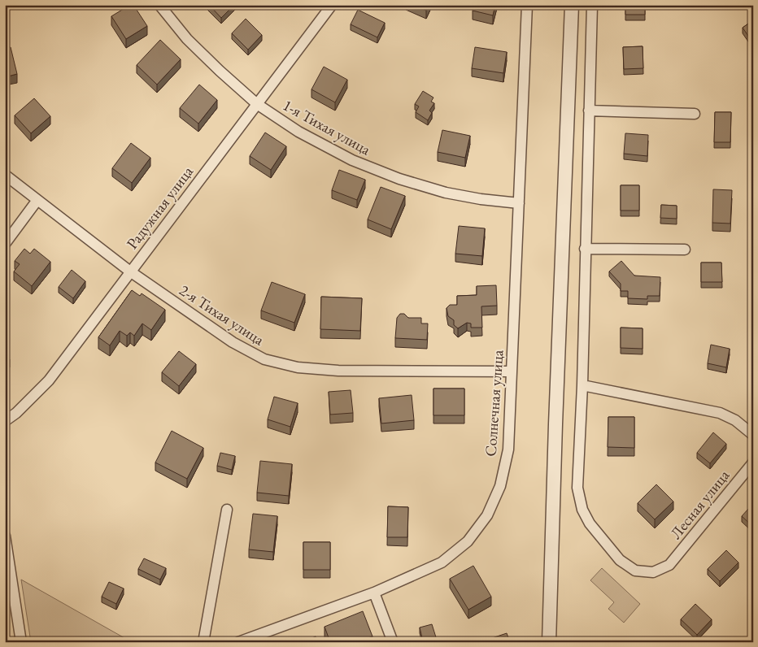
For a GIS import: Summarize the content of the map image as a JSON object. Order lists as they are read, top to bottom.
{
  "streets": {
    "street": [
      "1-я Тихая улица",
      "Радужная улица",
      "2-я Тихая улица",
      "Солнечная улица",
      "Лесная улица"
    ]
  },
  "crossings": [
    ["1-я Тихая улица", "Радужная улица"],
    ["1-я Тихая улица", "Солнечная улица"],
    ["Радужная улица", "2-я Тихая улица"],
    ["2-я Тихая улица", "Солнечная улица"]
  ]
}
